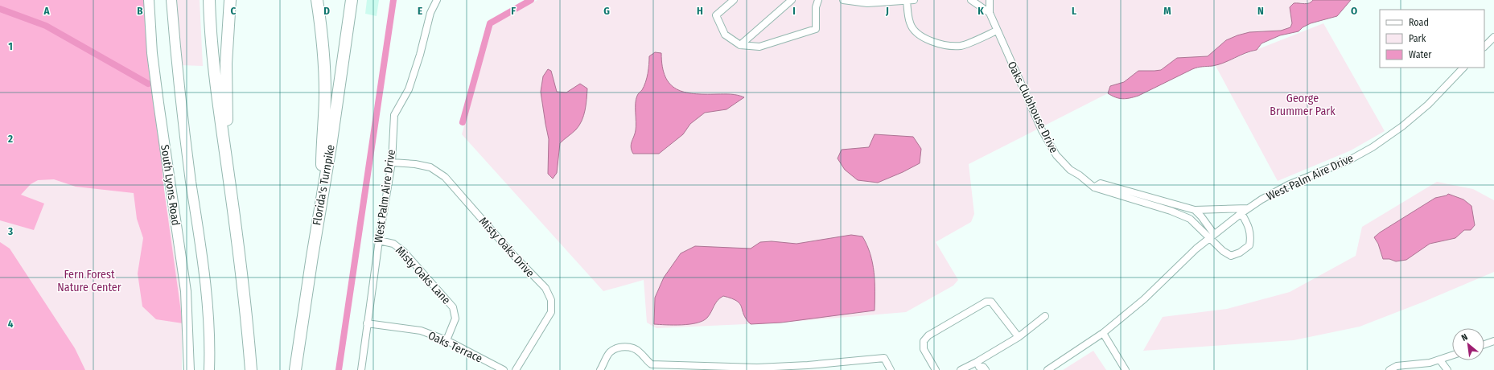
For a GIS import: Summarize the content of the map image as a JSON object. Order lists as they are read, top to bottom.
{
  "streets": {
    "highway": ["Florida's Turnpike"],
    "main road": ["South Lyons Road"],
    "street": [
      "Oaks Clubhouse Drive",
      "West Palm Aire Drive",
      "Misty Oaks Drive",
      "Misty Oaks Lane",
      "Oaks Terrace"
    ]
  },
  "crossings": [
    ["Oaks Clubhouse Drive", "West Palm Aire Drive"],
    ["West Palm Aire Drive", "Misty Oaks Drive"],
    ["West Palm Aire Drive", "Misty Oaks Lane"],
    ["West Palm Aire Drive", "Oaks Terrace"],
    ["Misty Oaks Lane", "Oaks Terrace"]
  ],
  "parks": ["George Brummer Park", "Fern Forest Nature Center"],
  "legend": ["Road", "Park", "Water"],
  "north": "top left",
  "grid": {
    "columns": [
      "A",
      "B",
      "C",
      "D",
      "E",
      "F",
      "G",
      "H",
      "I",
      "J",
      "K",
      "L",
      "M",
      "N",
      "O"
    ],
    "rows": [
      "1",
      "2",
      "3",
      "4"
    ]
  }
}
